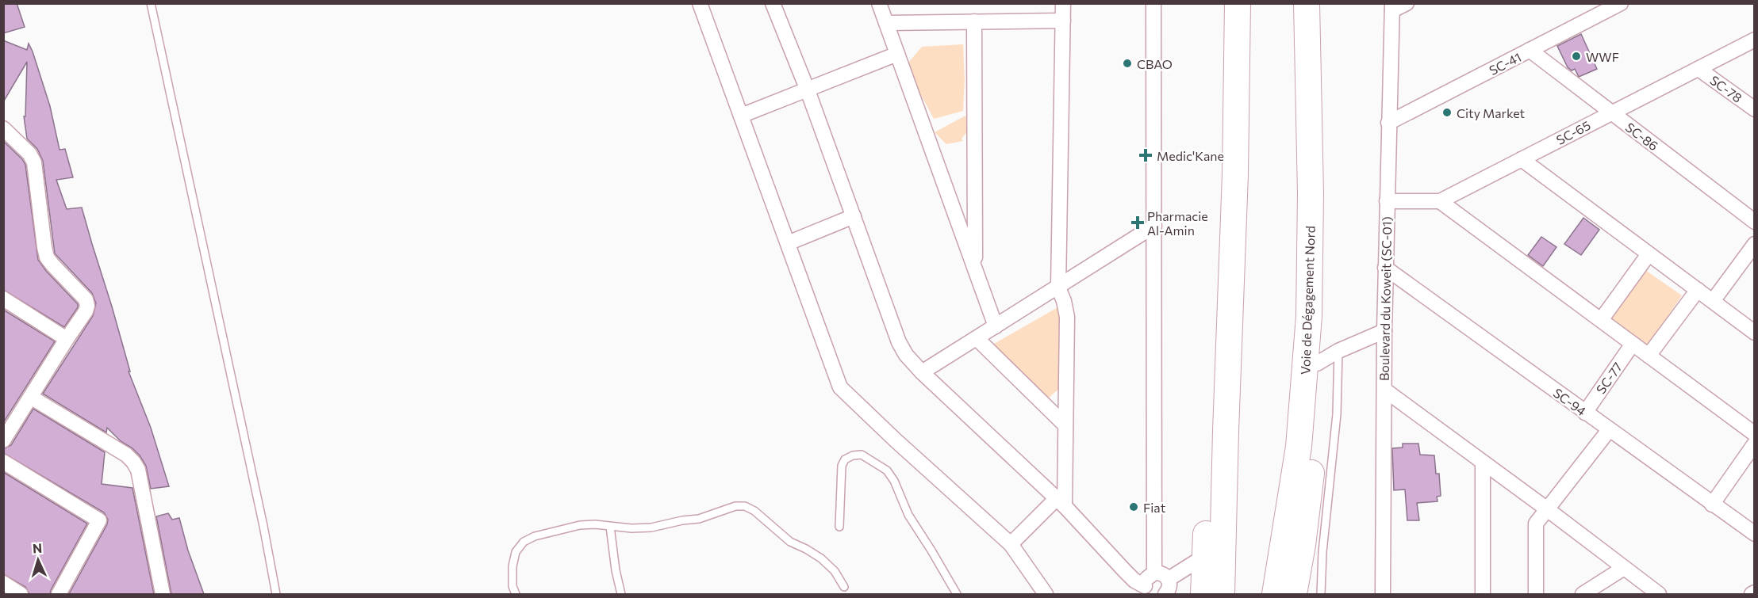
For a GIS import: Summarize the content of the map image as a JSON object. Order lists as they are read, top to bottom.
{
  "streets": {
    "highway": ["Voie de Dégagement Nord"],
    "street": [
      "SC-41",
      "SC-78",
      "SC-65",
      "SC-86",
      "Boulevard du Koweit (SC-01)",
      "SC-77",
      "SC-94"
    ]
  },
  "crossings": [
    ["SC-41", "SC-86"],
    ["SC-41", "Boulevard du Koweit (SC-01)"],
    ["SC-78", "SC-65"],
    ["SC-65", "SC-86"],
    ["SC-65", "Boulevard du Koweit (SC-01)"],
    ["Boulevard du Koweit (SC-01)", "SC-94"],
    ["SC-77", "SC-94"]
  ],
  "places": {
    "other": [
      "WWF",
      "CBAO",
      "City Market",
      "Fiat"
    ],
    "health": ["Medic'Kane", "Pharmacie Al-Amin"]
  },
  "north": "top"
}
